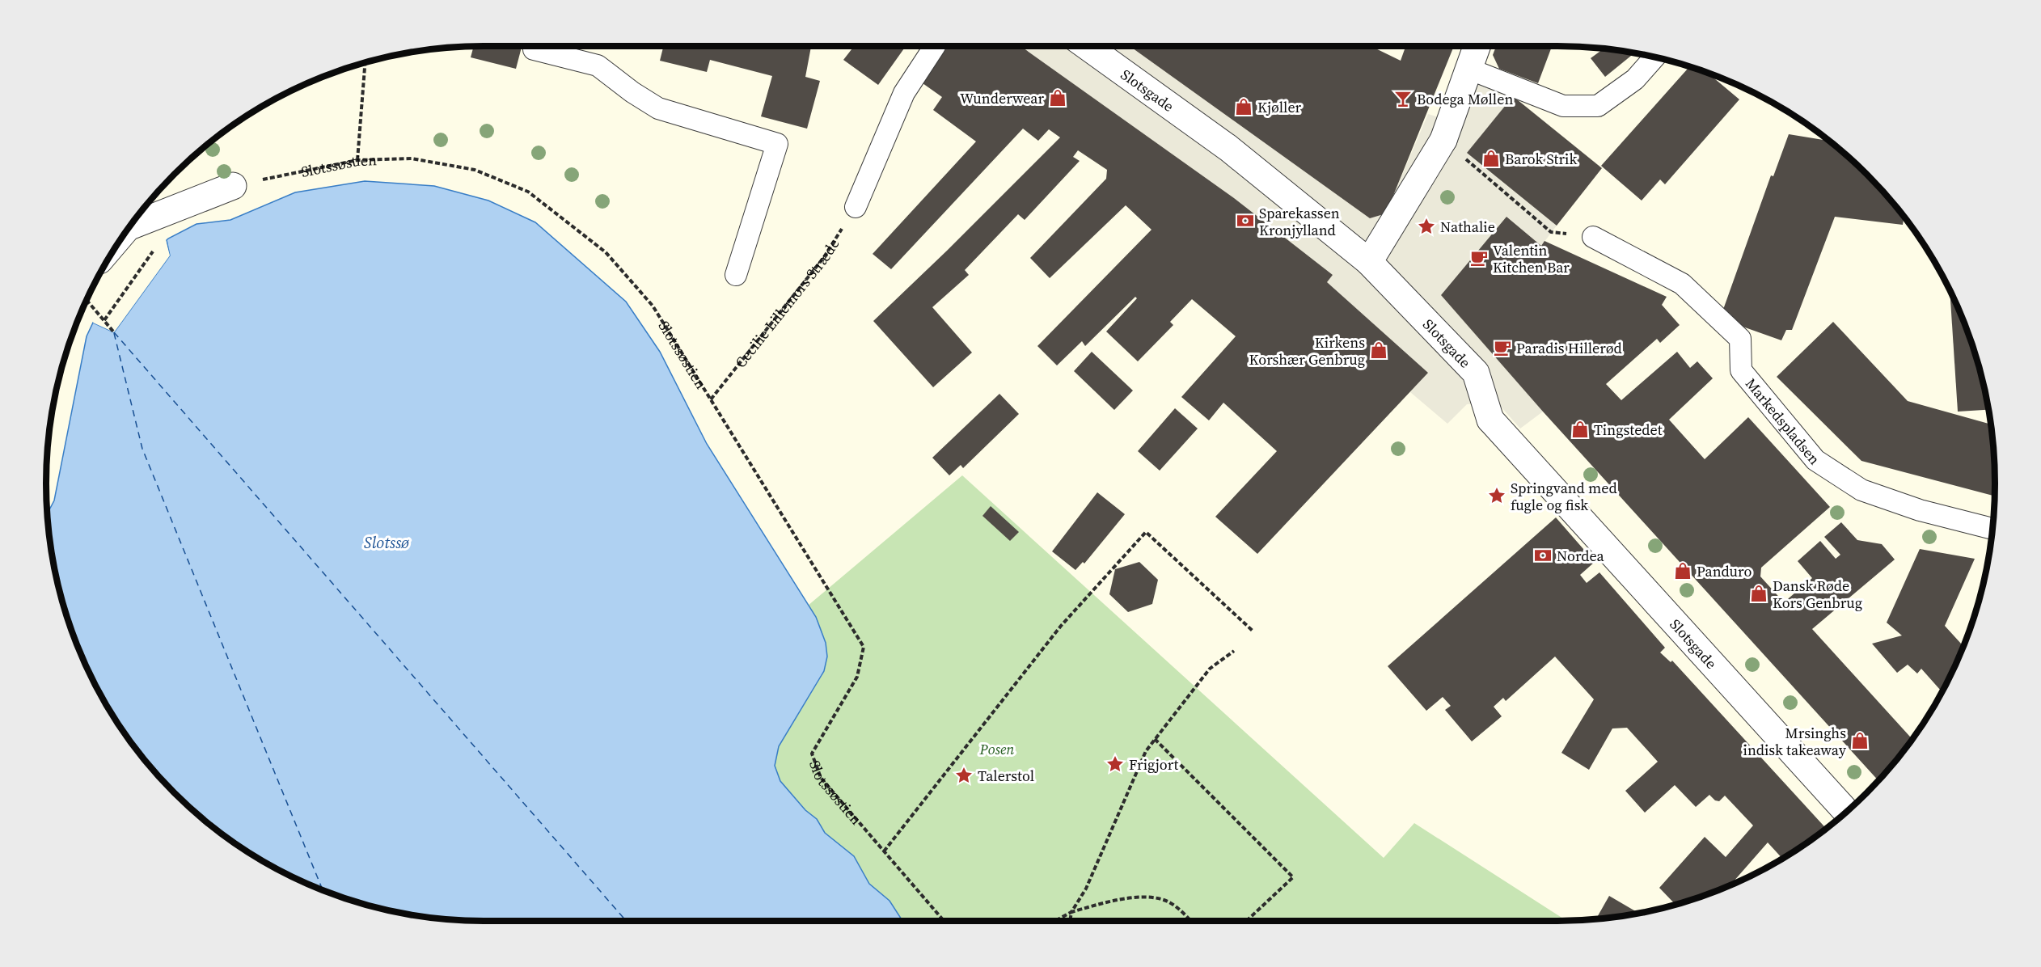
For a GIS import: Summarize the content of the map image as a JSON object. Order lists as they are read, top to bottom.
{
  "streets": {
    "street": ["Slotsgade"],
    "lane": ["Markedspladsen"],
    "path": ["Slotssøstien", "Cecilie Lillemors Stræde"]
  },
  "crossings": [
    ["Slotssøstien", "Cecilie Lillemors Stræde"]
  ],
  "water": ["Slotssø"],
  "parks": ["Posen"],
  "places": {
    "shop": [
      "Wunderwear",
      "Kjøller",
      "Barok Strik",
      "Kirkens Korshær Genbrug",
      "Tingstedet",
      "Panduro",
      "Dansk Røde Kors Genbrug",
      "Mrsinghs indisk takeaway"
    ],
    "bar": ["Bodega Møllen"],
    "bank": ["Sparekassen Kronjylland", "Nordea"],
    "place": [
      "Nathalie",
      "Springvand med fugle og fisk",
      "Frigjort",
      "Talerstol"
    ],
    "cafe": ["Valentin Kitchen Bar", "Paradis Hillerød"]
  }
}
